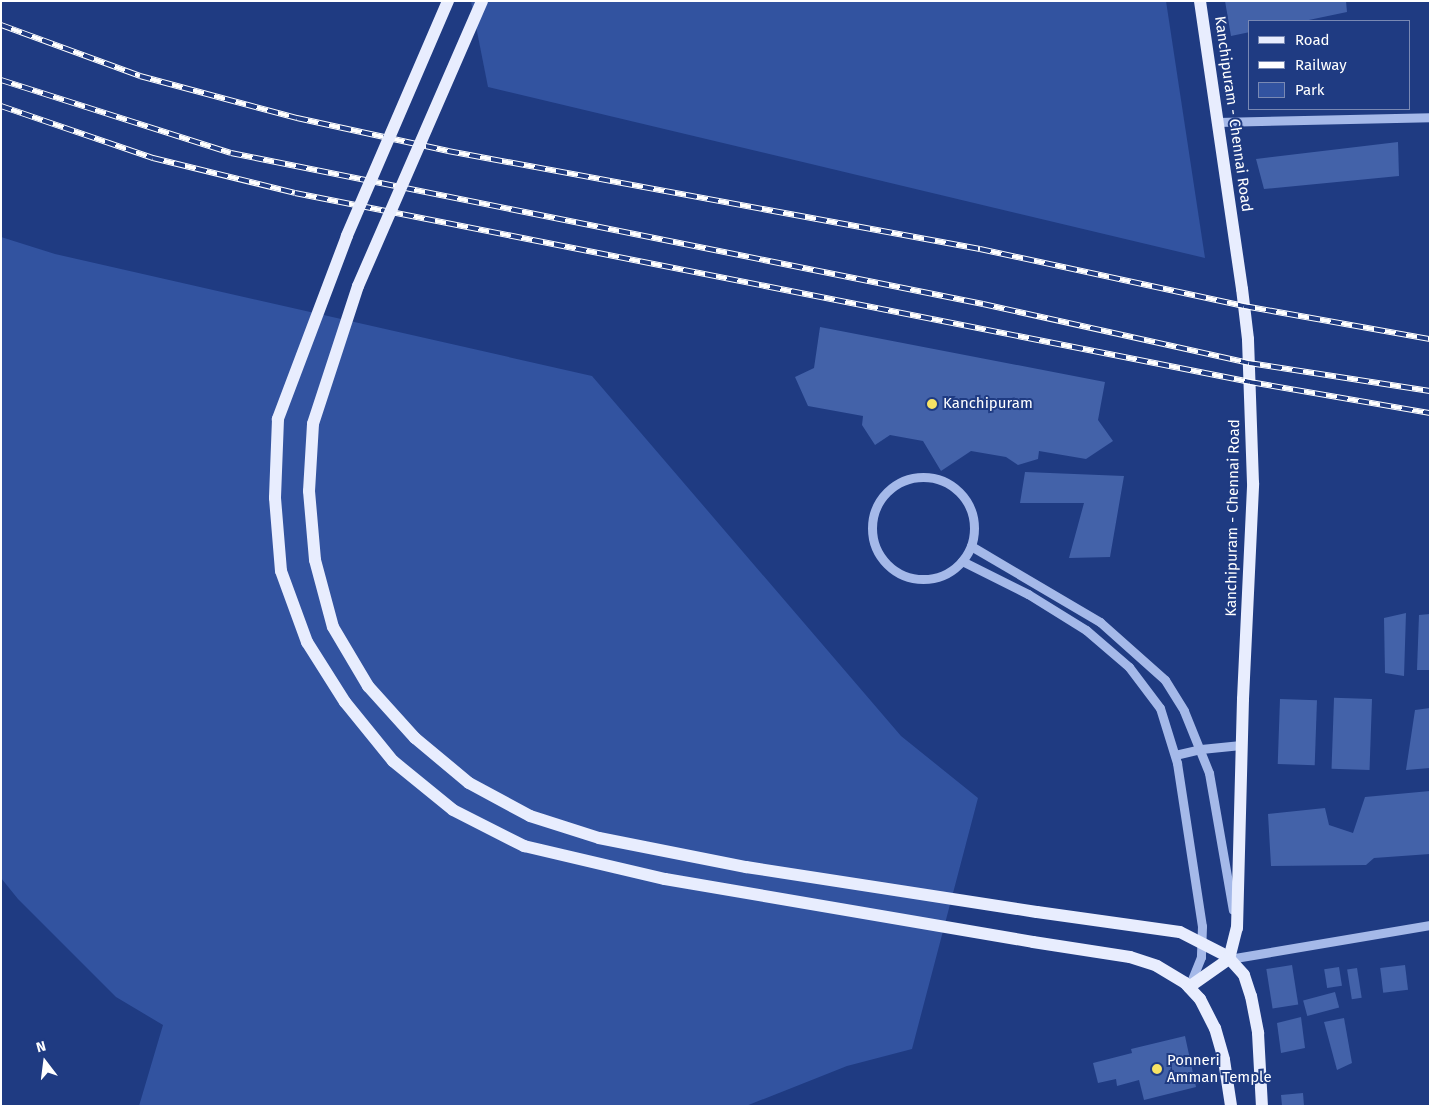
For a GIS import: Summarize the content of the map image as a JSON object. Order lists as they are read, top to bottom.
{
  "streets": {
    "main road": ["Kanchipuram - Chennai Road"]
  },
  "places": ["Kanchipuram", "Ponneri Amman Temple"],
  "legend": ["Road", "Railway", "Park"],
  "north": "top"
}
